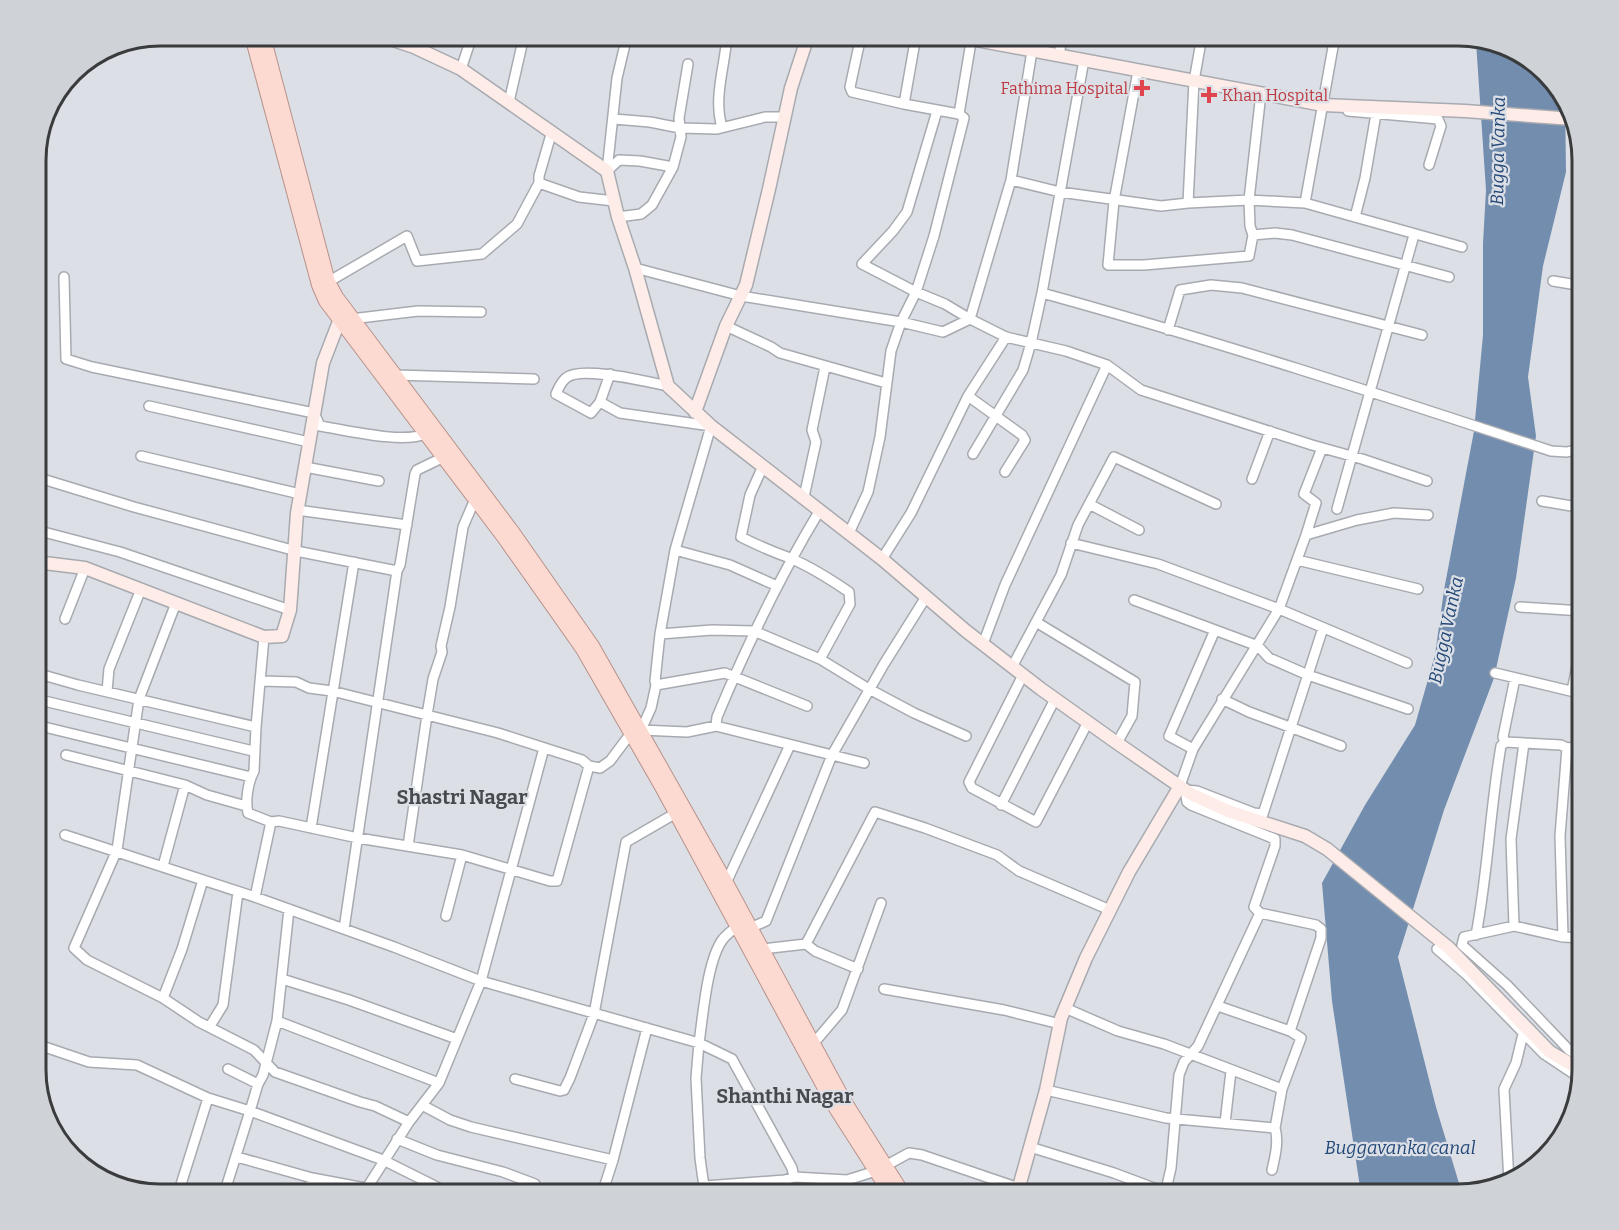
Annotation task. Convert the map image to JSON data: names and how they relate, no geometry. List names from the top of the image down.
{
  "districts": ["Shastri Nagar", "Shanthi Nagar"],
  "water": ["Bugga Vanka", "Buggavanka canal"],
  "places": {
    "health": ["Fathima Hospital", "Khan Hospital"]
  }
}
